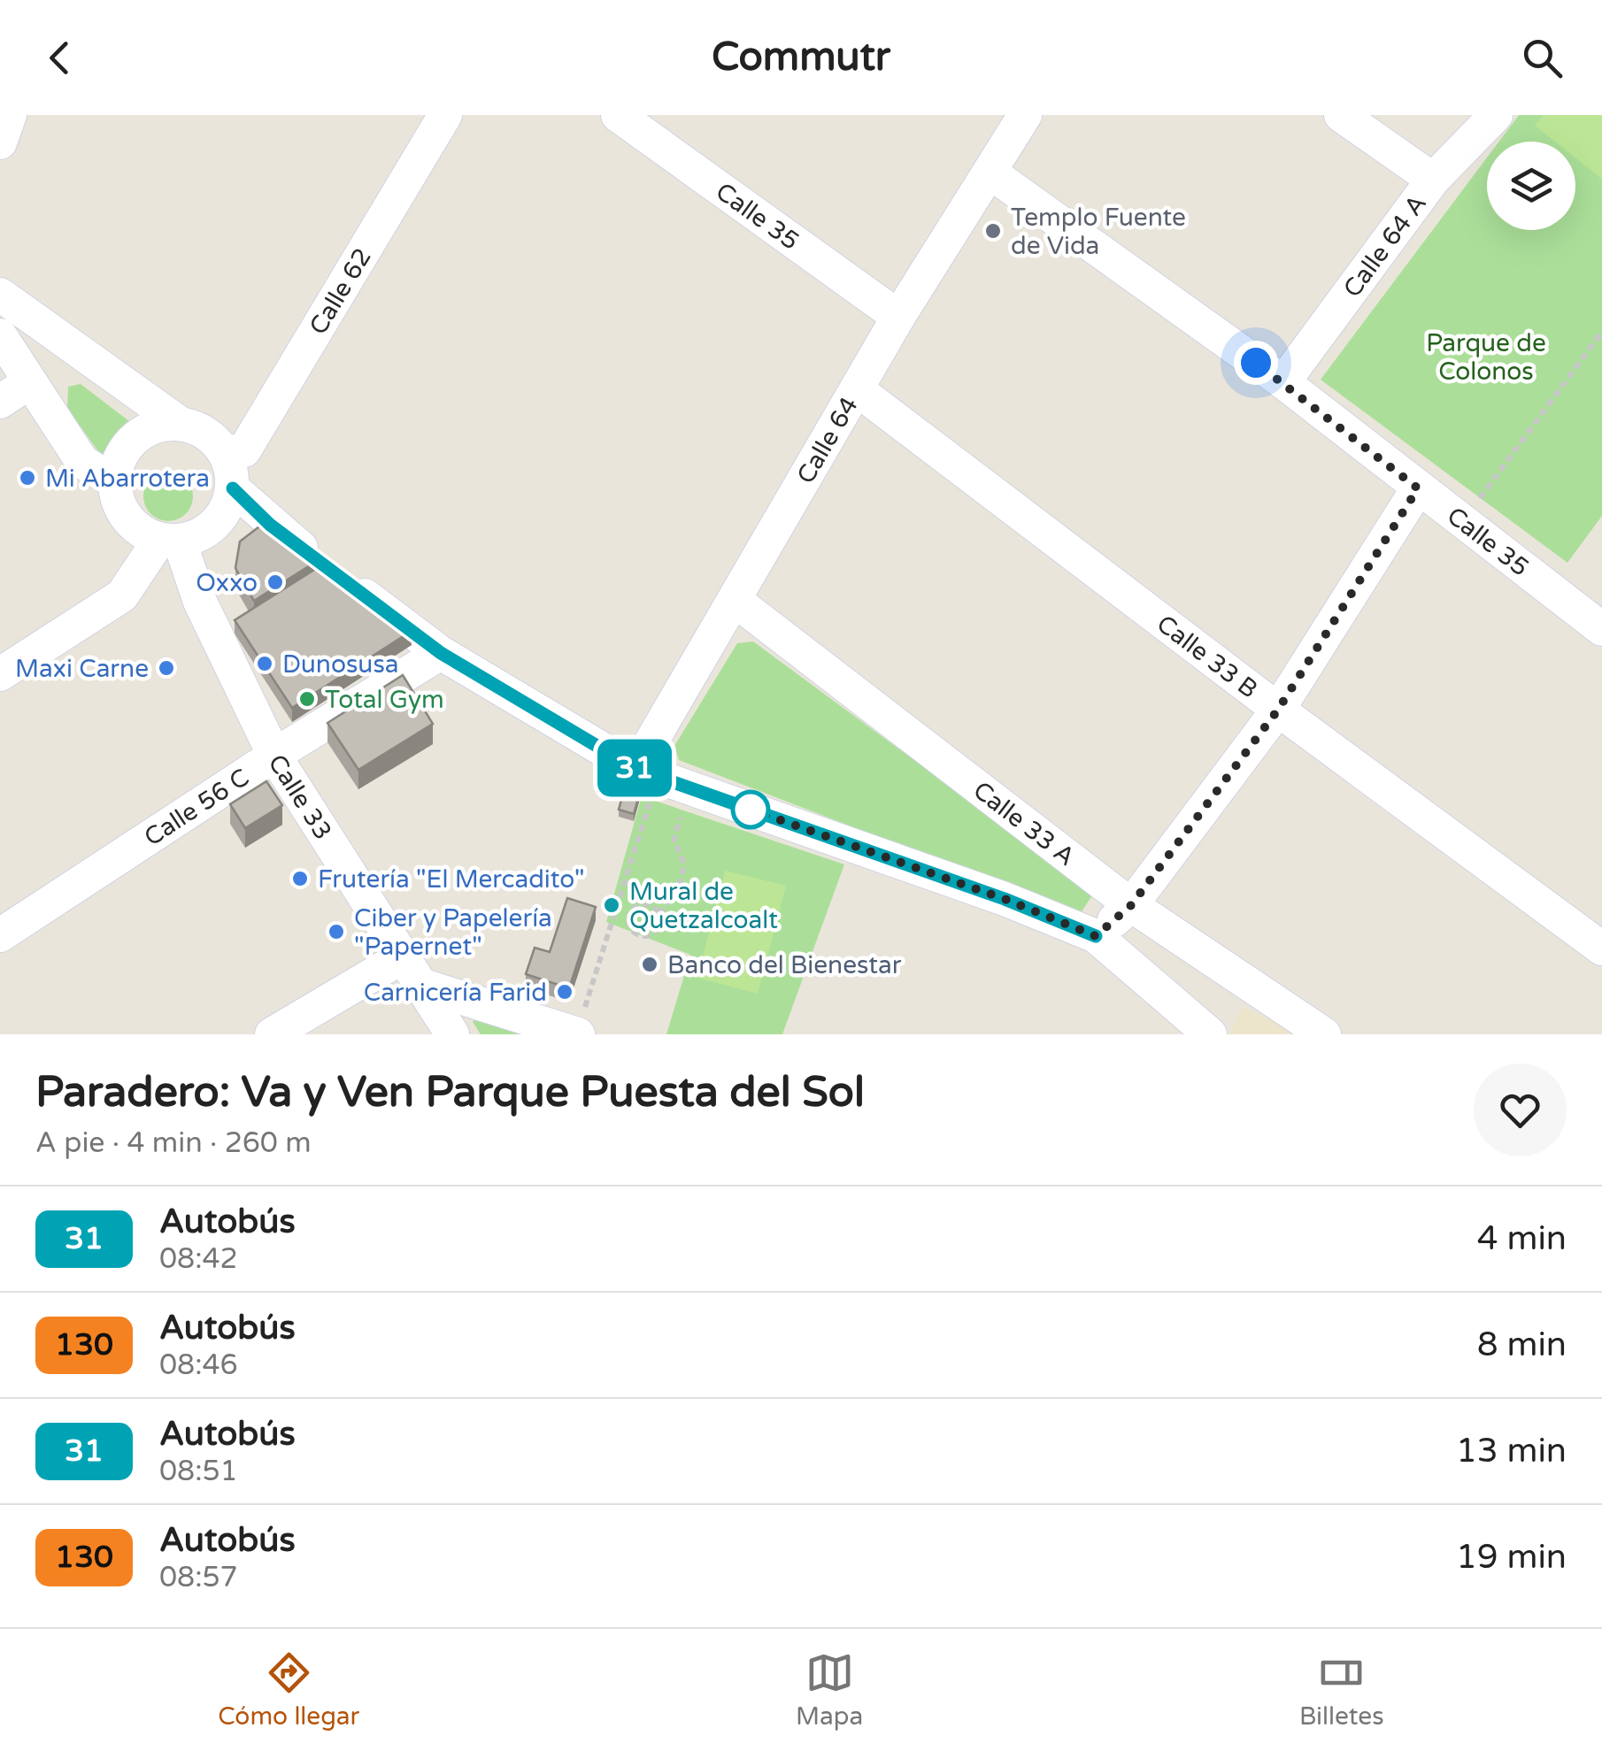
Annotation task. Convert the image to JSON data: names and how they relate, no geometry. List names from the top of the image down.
{
  "streets": {
    "street": [
      "Calle 35",
      "Calle 64 A",
      "Calle 62",
      "Calle 64",
      "Calle 33 B",
      "Calle 33",
      "Calle 56 C",
      "Calle 33 A"
    ]
  },
  "crossings": [
    ["Calle 35", "Calle 64 A"],
    ["Calle 35", "Calle 64"],
    ["Calle 62", "Calle 33"],
    ["Calle 64", "Calle 33 B"],
    ["Calle 64", "Calle 33 A"],
    ["Calle 33", "Calle 56 C"]
  ],
  "parks": ["Parque de Colonos"],
  "places": [
    "Templo Fuente de Vida",
    "Mi Abarrotera",
    "Oxxo",
    "Dunosusa",
    "Maxi Carne",
    "Total Gym",
    "Frutería \"El Mercadito\"",
    "Mural de Quetzalcoalt",
    "Ciber y Papelería \"Papernet\"",
    "Banco del Bienestar",
    "Carnicería Farid"
  ],
  "lines": ["bus line 31"],
  "page": {
    "header": "Commutr",
    "on_map": "31",
    "heading": ["Paradero: Va y Ven Parque Puesta del Sol", "A pie · 4 min · 260 m"],
    "list": [
      {
        "mark": "31",
        "name": "Autobús",
        "note": "08:42",
        "value": "4 min"
      },
      {
        "mark": "130",
        "name": "Autobús",
        "note": "08:46",
        "value": "8 min"
      },
      {
        "mark": "31",
        "name": "Autobús",
        "note": "08:51",
        "value": "13 min"
      },
      {
        "mark": "130",
        "name": "Autobús",
        "note": "08:57",
        "value": "19 min"
      }
    ],
    "tabs": ["Cómo llegar", "Mapa", "Billetes"]
  }
}
